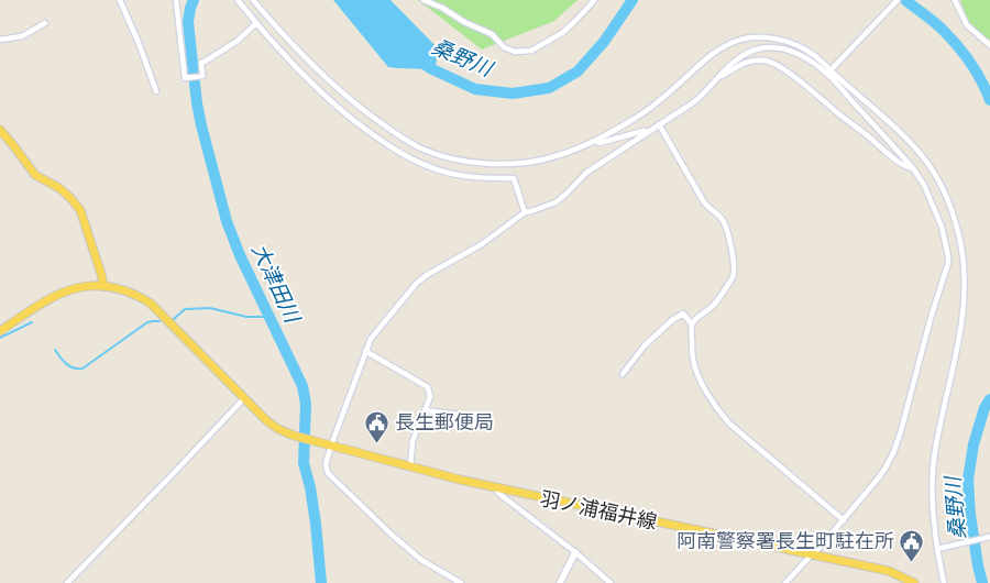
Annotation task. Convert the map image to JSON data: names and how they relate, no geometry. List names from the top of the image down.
{
  "streets": {
    "main road": ["羽ノ浦福井線"]
  },
  "water": ["桑野川", "大津田川"],
  "places": {
    "public building": ["長生郵便局", "阿南警察署長生町駐在所"]
  }
}
